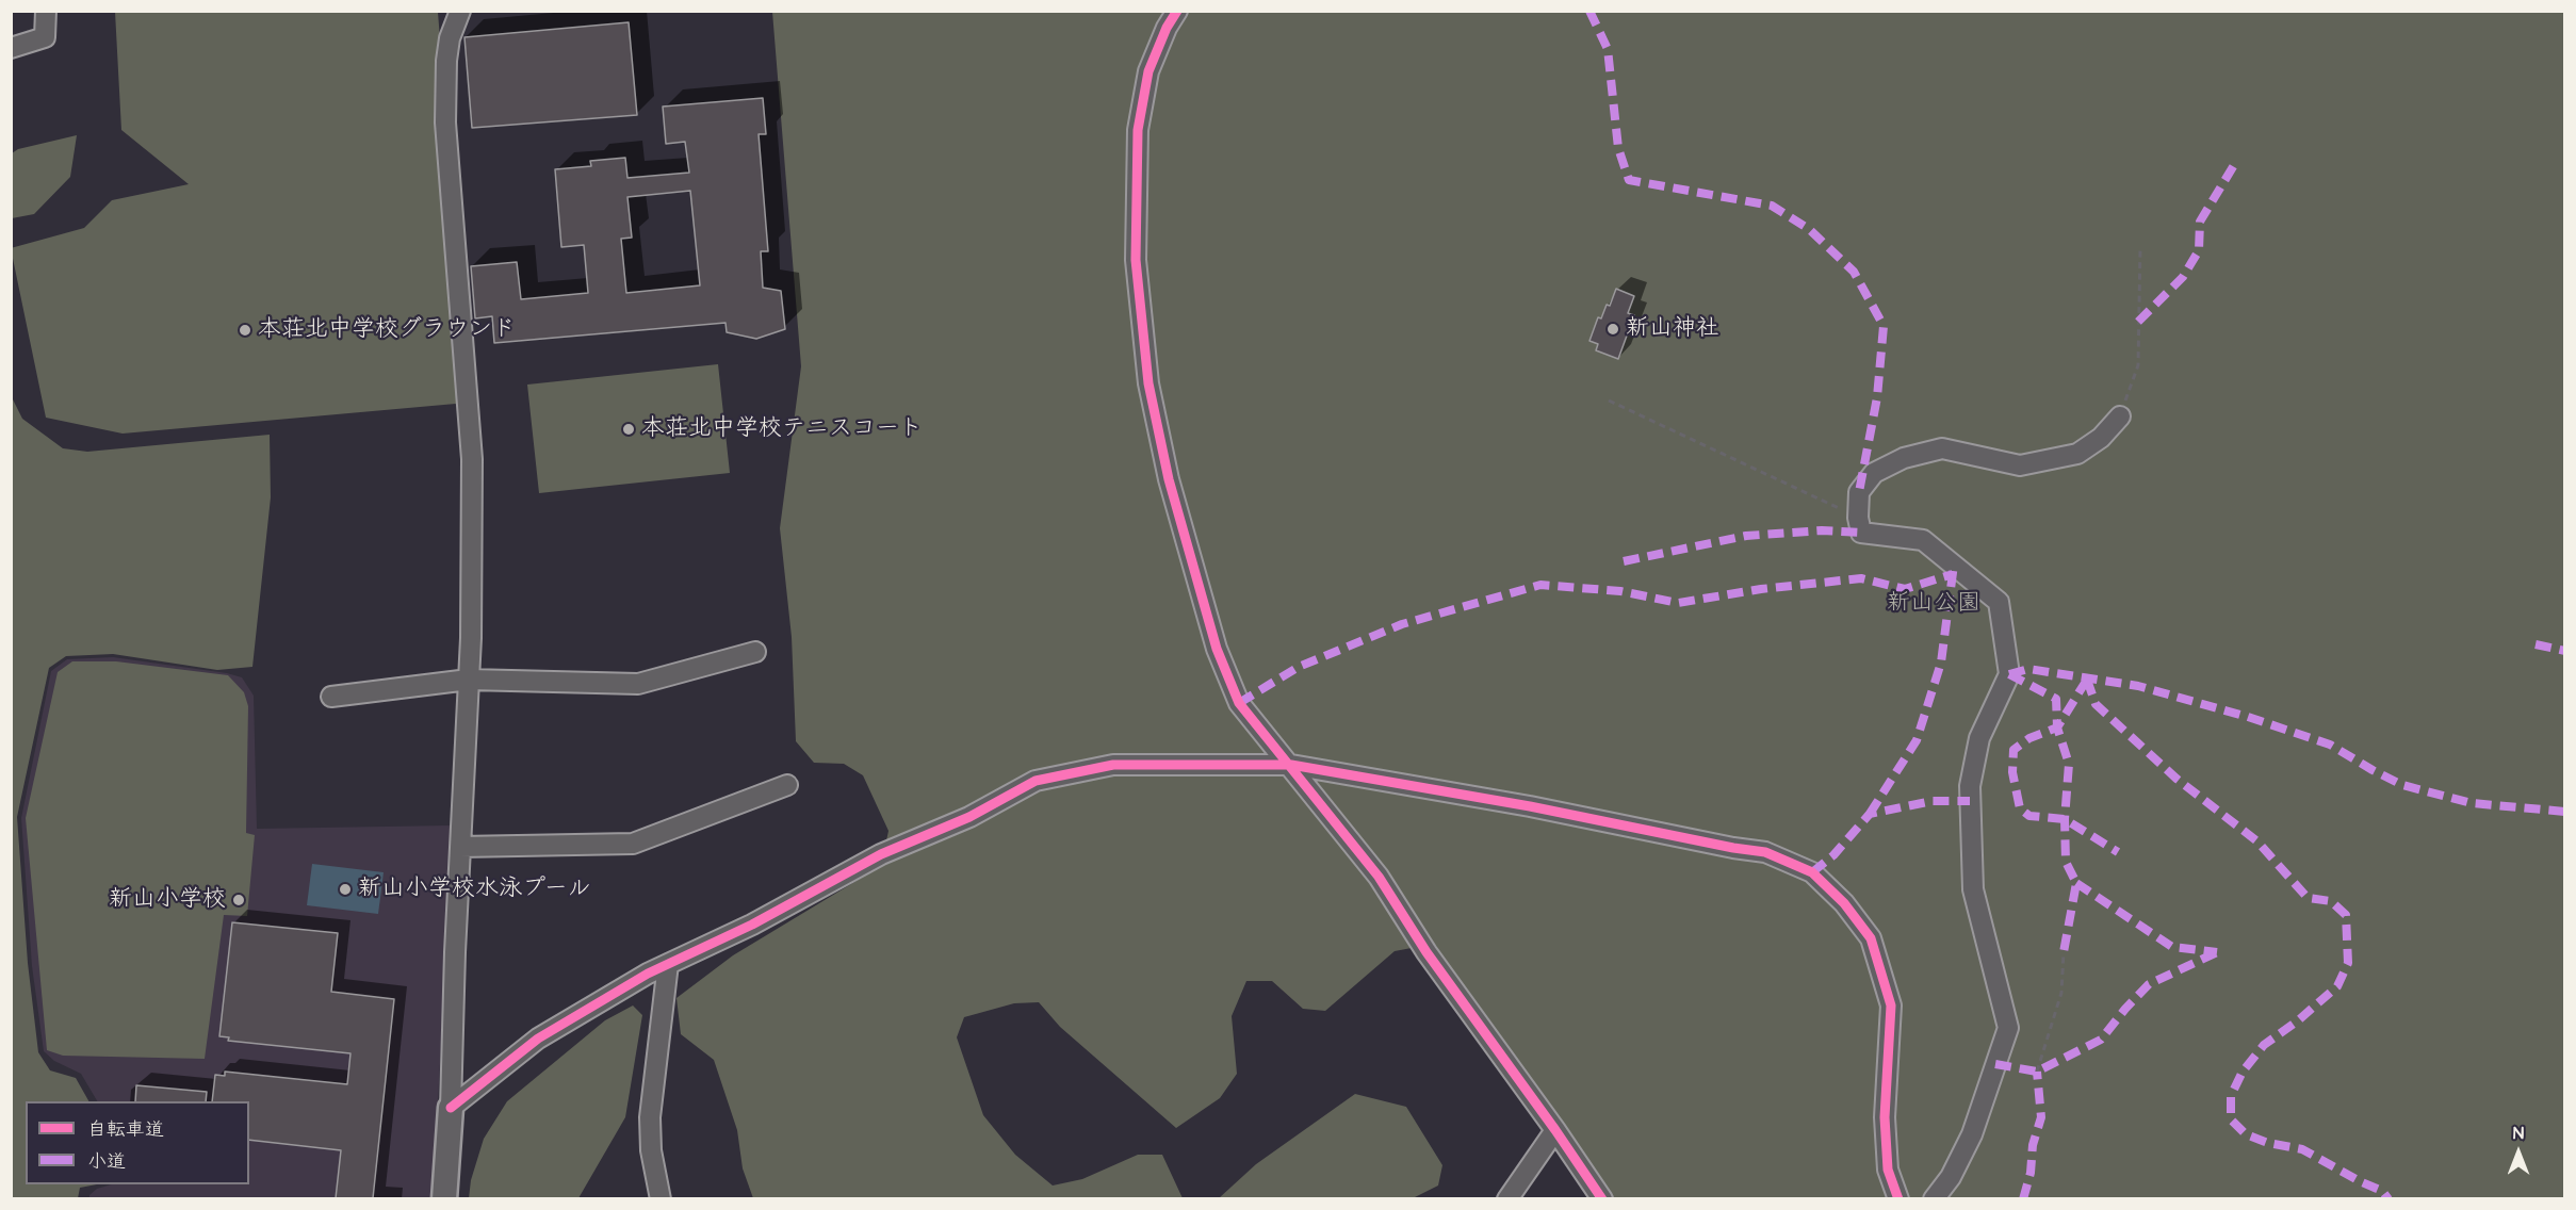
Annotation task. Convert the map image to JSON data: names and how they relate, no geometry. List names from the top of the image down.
{
  "parks": ["新山公園"],
  "places": [
    "新山神社",
    "本荘北中学校グラウンド",
    "本荘北中学校テニスコート",
    "新山小学校水泳プール",
    "新山小学校"
  ],
  "legend": ["自転車道", "小道"],
  "north": "top"
}
